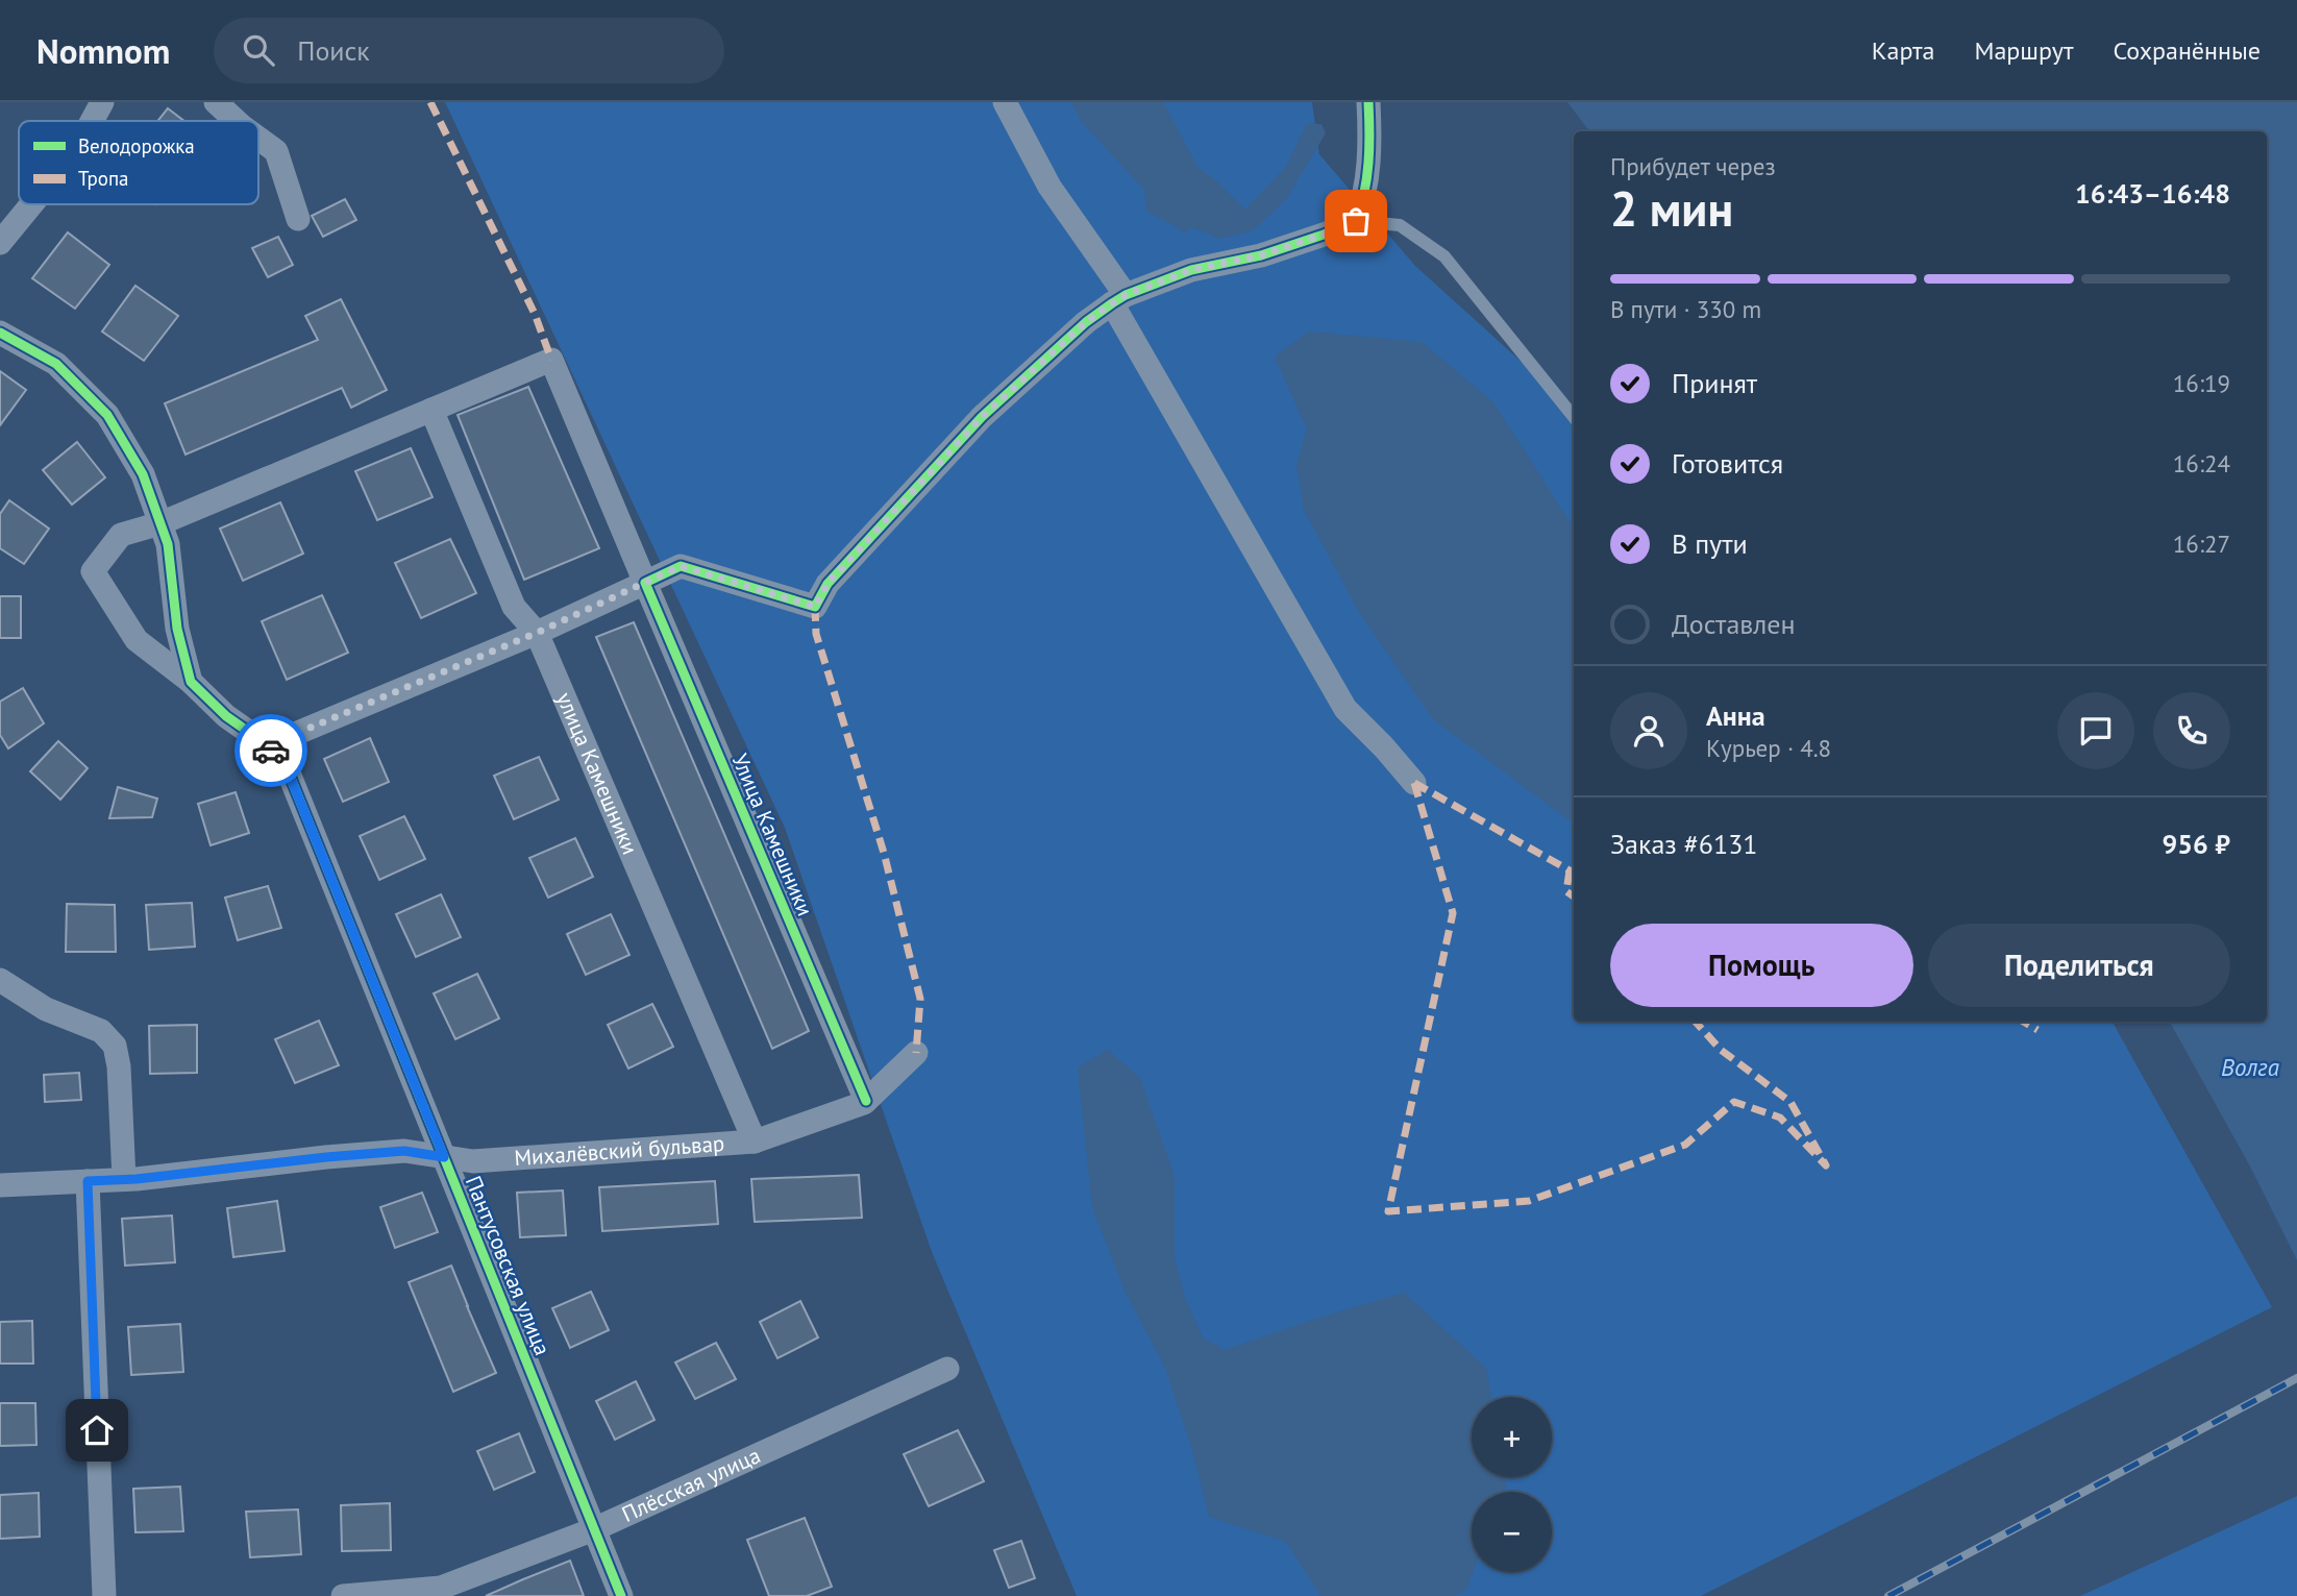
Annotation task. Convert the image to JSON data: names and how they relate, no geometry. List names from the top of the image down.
{
  "streets": {
    "street": [
      "улица Камешники",
      "Улица Камешники",
      "Михалёвский бульвар",
      "Пантусовская улица",
      "Плёсская улица"
    ]
  },
  "crossings": [
    ["улица Камешники", "Улица Камешники"],
    ["улица Камешники", "Михалёвский бульвар"],
    ["Улица Камешники", "Михалёвский бульвар"],
    ["Михалёвский бульвар", "Пантусовская улица"],
    ["Пантусовская улица", "Плёсская улица"]
  ],
  "water": ["Волга"],
  "legend": ["Велодорожка", "Тропа"],
  "page": {
    "header": "Nomnom",
    "search": "Поиск",
    "nav": ["Карта", "Маршрут", "Сохранённые"],
    "heading": ["2 мин", "Прибудет через", "16:43–16:48"],
    "panel": [
      "Анна",
      "Курьер · 4.8",
      "Заказ #6131",
      "956 ₽"
    ],
    "bar": "В пути · 330 m",
    "list": [
      ["Принят", "16:19"],
      ["Готовится", "16:24"],
      ["В пути", "16:27"],
      "Доставлен"
    ],
    "buttons": ["Помощь", "Поделиться"],
    "map_buttons": ["+", "−"]
  }
}
